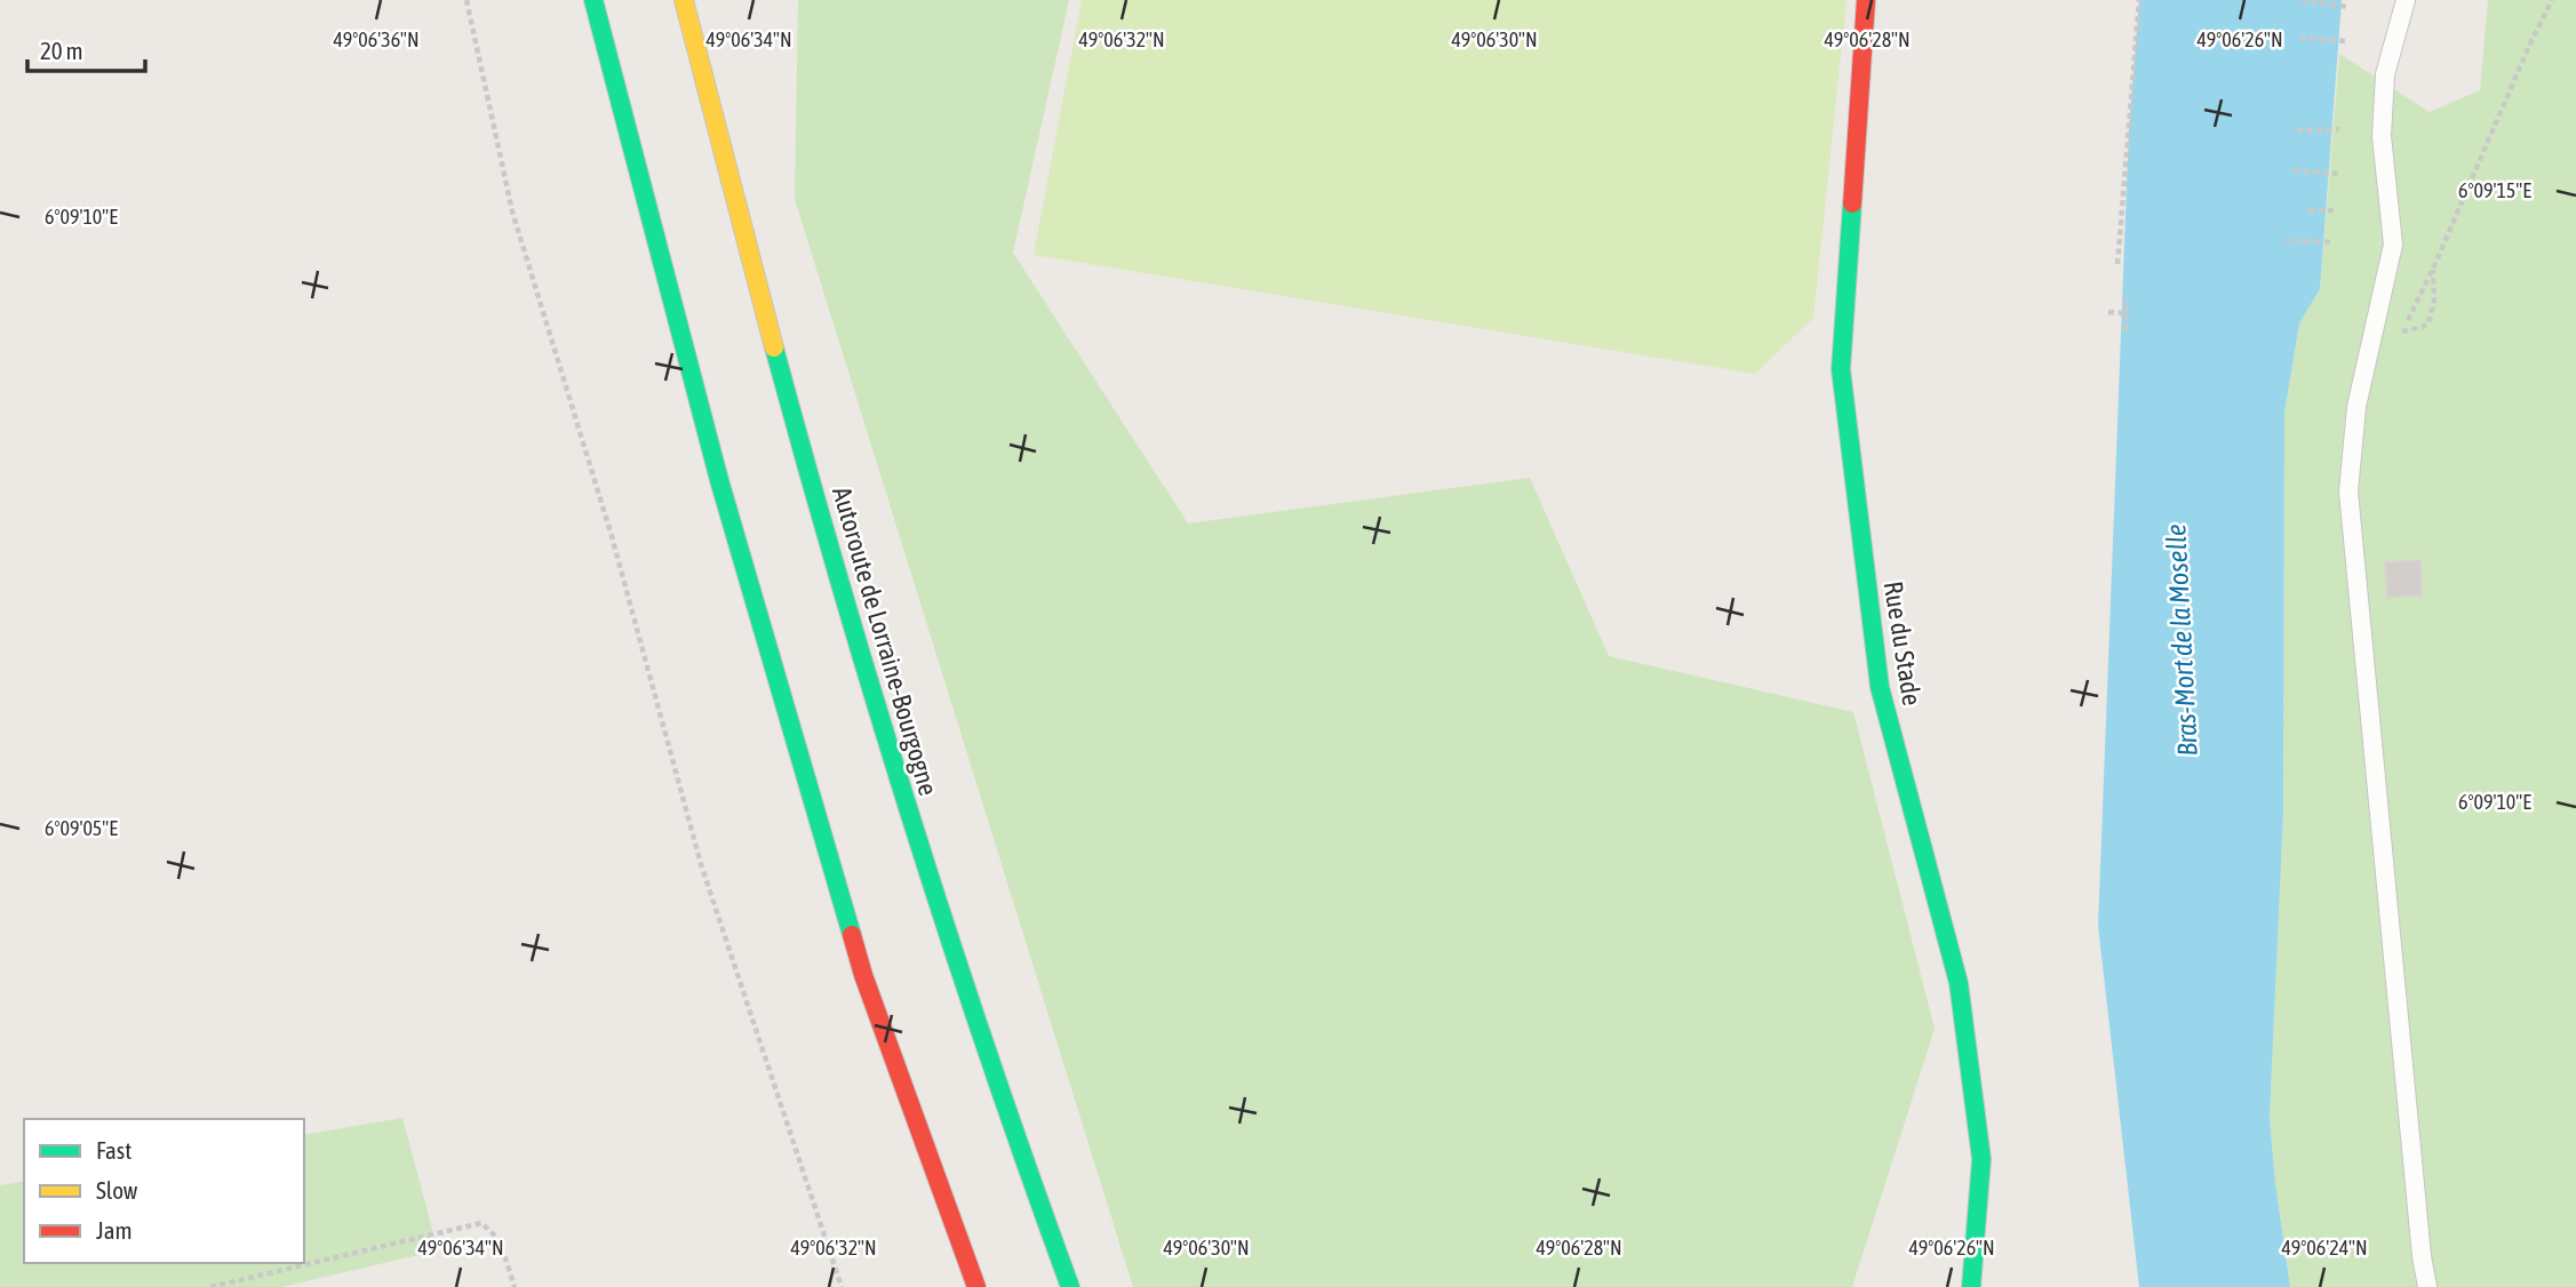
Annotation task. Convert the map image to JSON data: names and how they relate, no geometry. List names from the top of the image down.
{
  "streets": {
    "main road": ["Autoroute de Lorraine-Bourgogne", "Rue du Stade"]
  },
  "water": ["Bras-Mort de la Moselle"],
  "legend": ["Fast", "Slow", "Jam"],
  "scale_bar": "20 m",
  "coordinates": [
    "49°06'36\"N",
    "49°06'34\"N",
    "49°06'32\"N",
    "49°06'30\"N",
    "49°06'28\"N",
    "49°06'26\"N",
    "6°09'15\"E",
    "6°09'10\"E",
    "6°09'05\"E",
    "49°06'24\"N"
  ]
}
